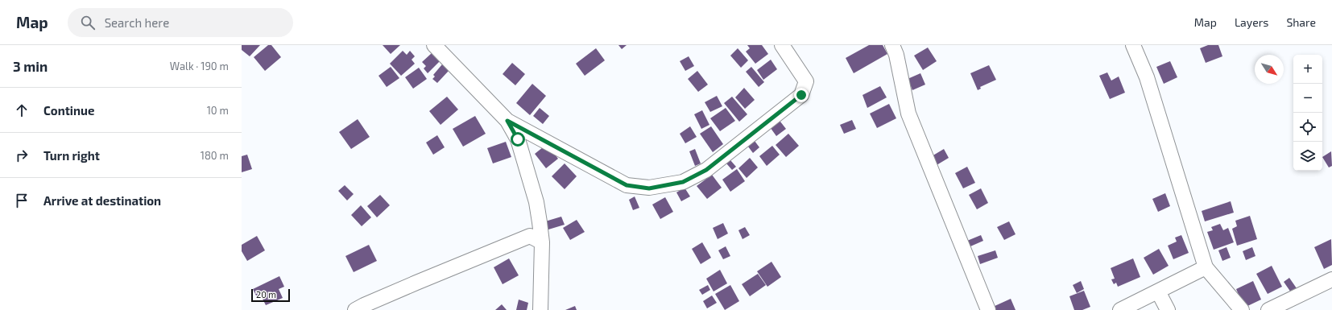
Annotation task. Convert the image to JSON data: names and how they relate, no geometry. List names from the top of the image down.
{
  "scale_bar": "20 m",
  "north": "bottom right",
  "page": {
    "header": "Map",
    "search": "Search here",
    "nav": ["Map", "Layers", "Share"],
    "heading": ["3 min", "Walk · 190 m"],
    "map_buttons": ["+", "−"],
    "list": [
      ["Continue", "10 m"],
      ["Turn right", "180 m"],
      "Arrive at destination"
    ],
    "scale": "20 m"
  }
}
